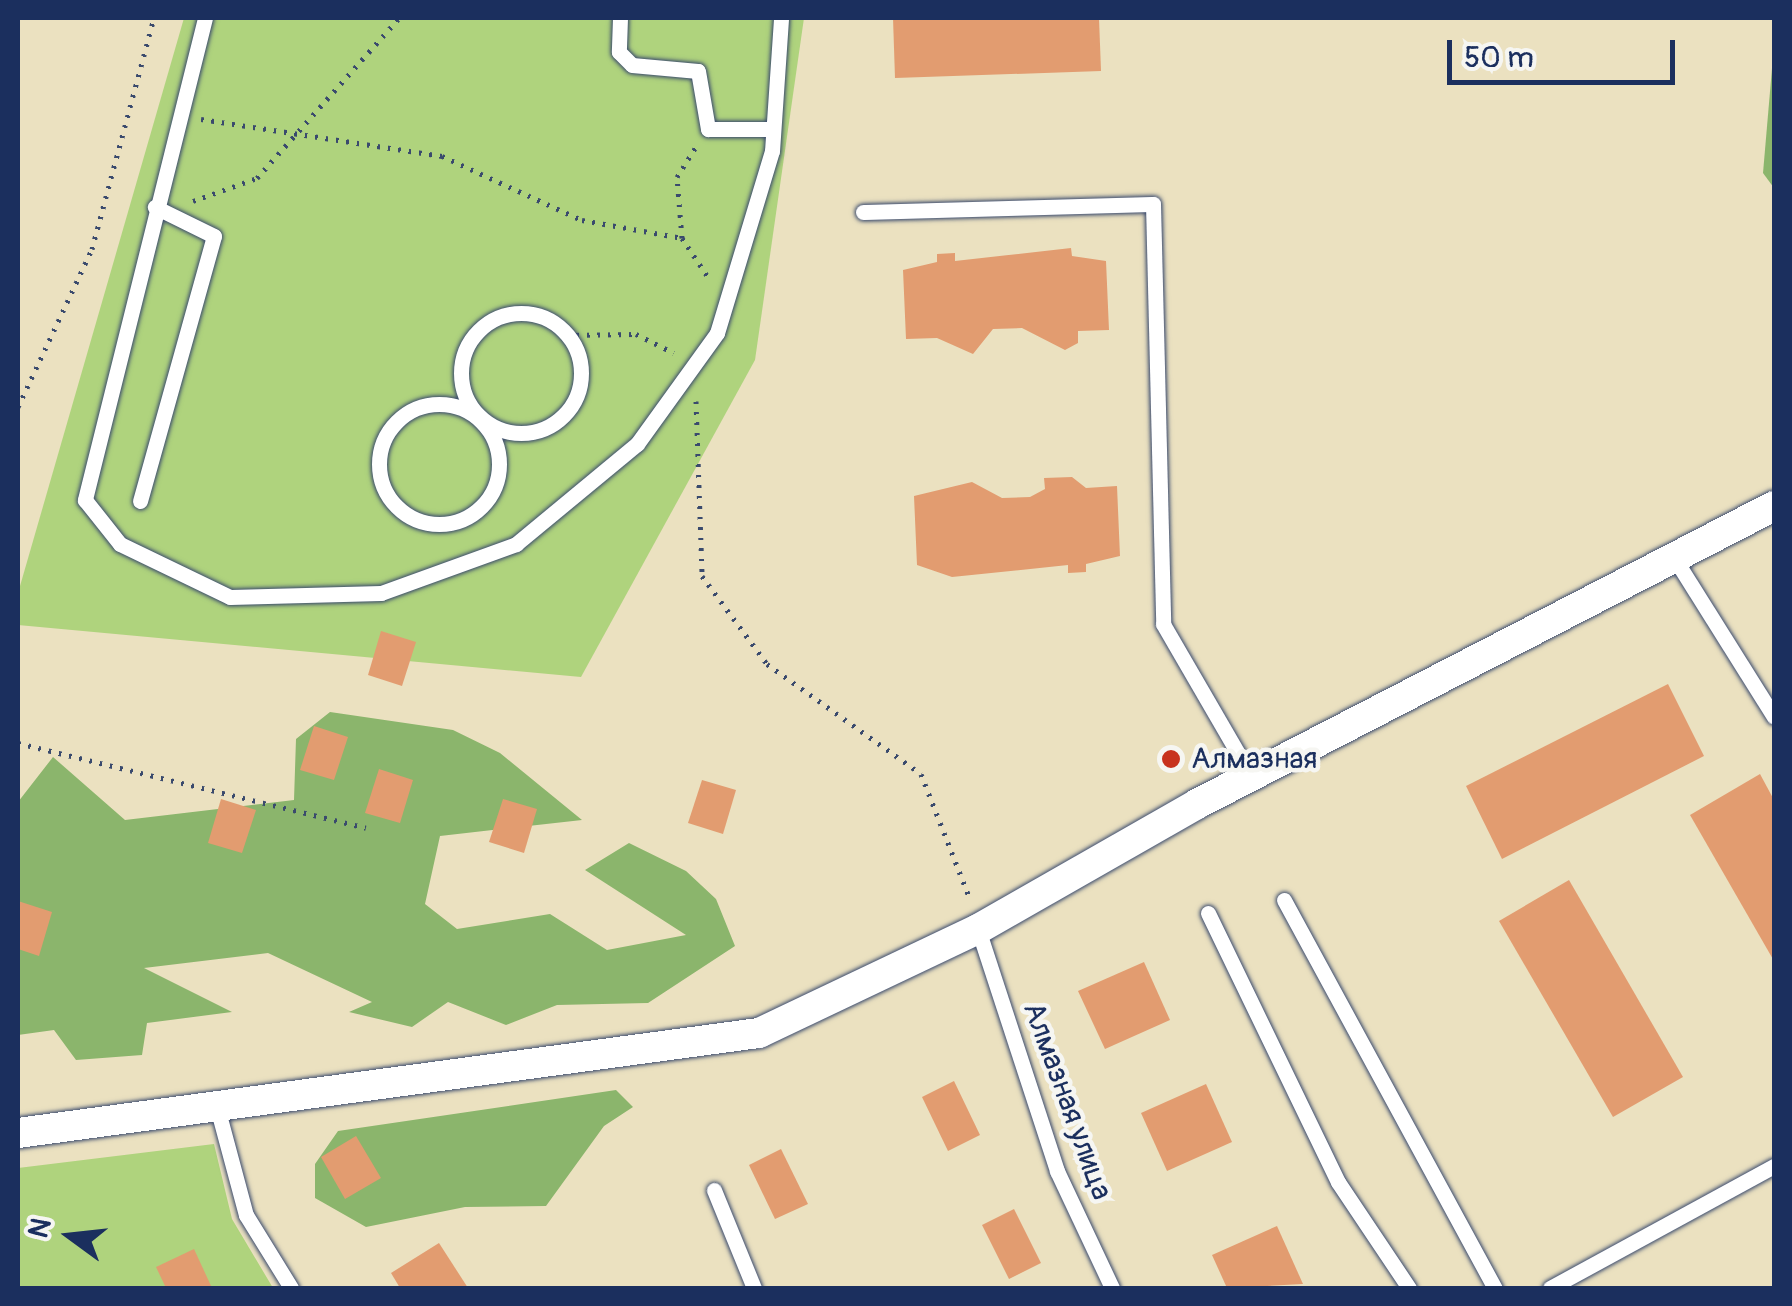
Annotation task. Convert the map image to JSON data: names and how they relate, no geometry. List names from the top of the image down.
{
  "streets": {
    "lane": ["Алмазная улица"]
  },
  "places": ["Алмазная"],
  "scale_bar": "50 m",
  "north": "left"
}
